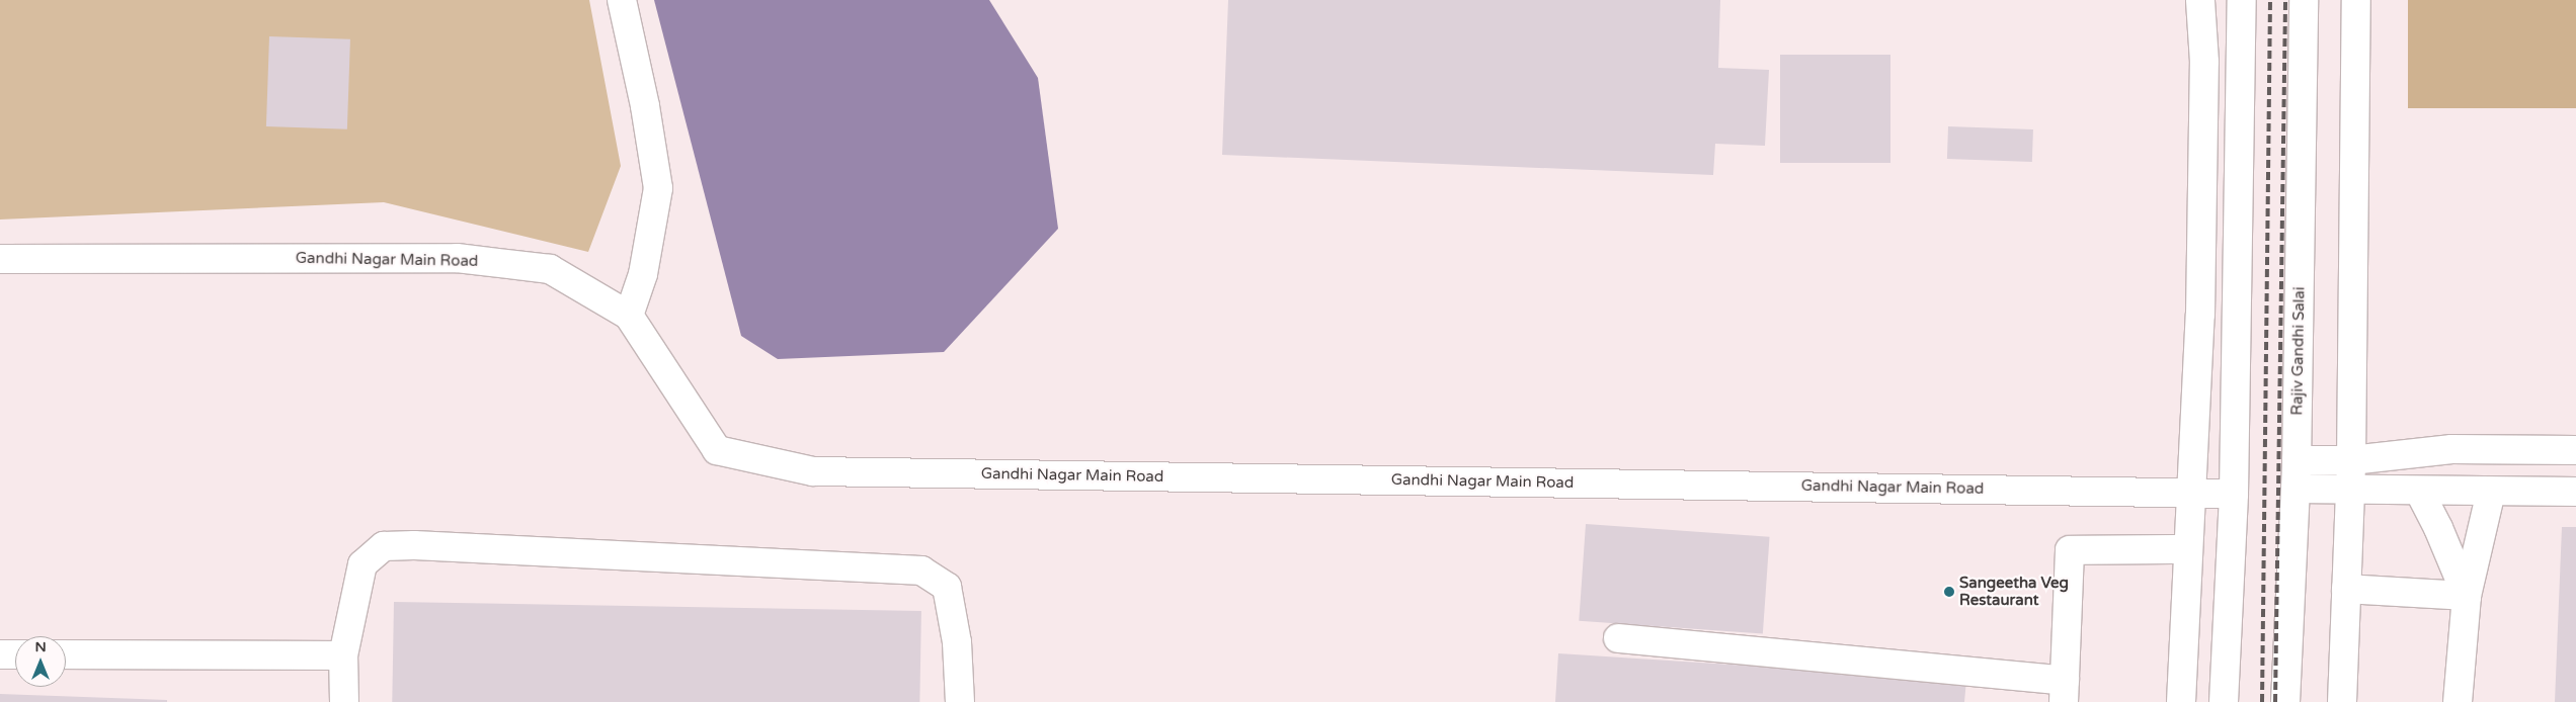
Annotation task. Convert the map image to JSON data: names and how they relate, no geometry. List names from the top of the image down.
{
  "streets": {
    "street": ["Gandhi Nagar Main Road", "Rajiv Gandhi Salai"]
  },
  "places": ["Sangeetha Veg Restaurant"],
  "north": "top"
}
